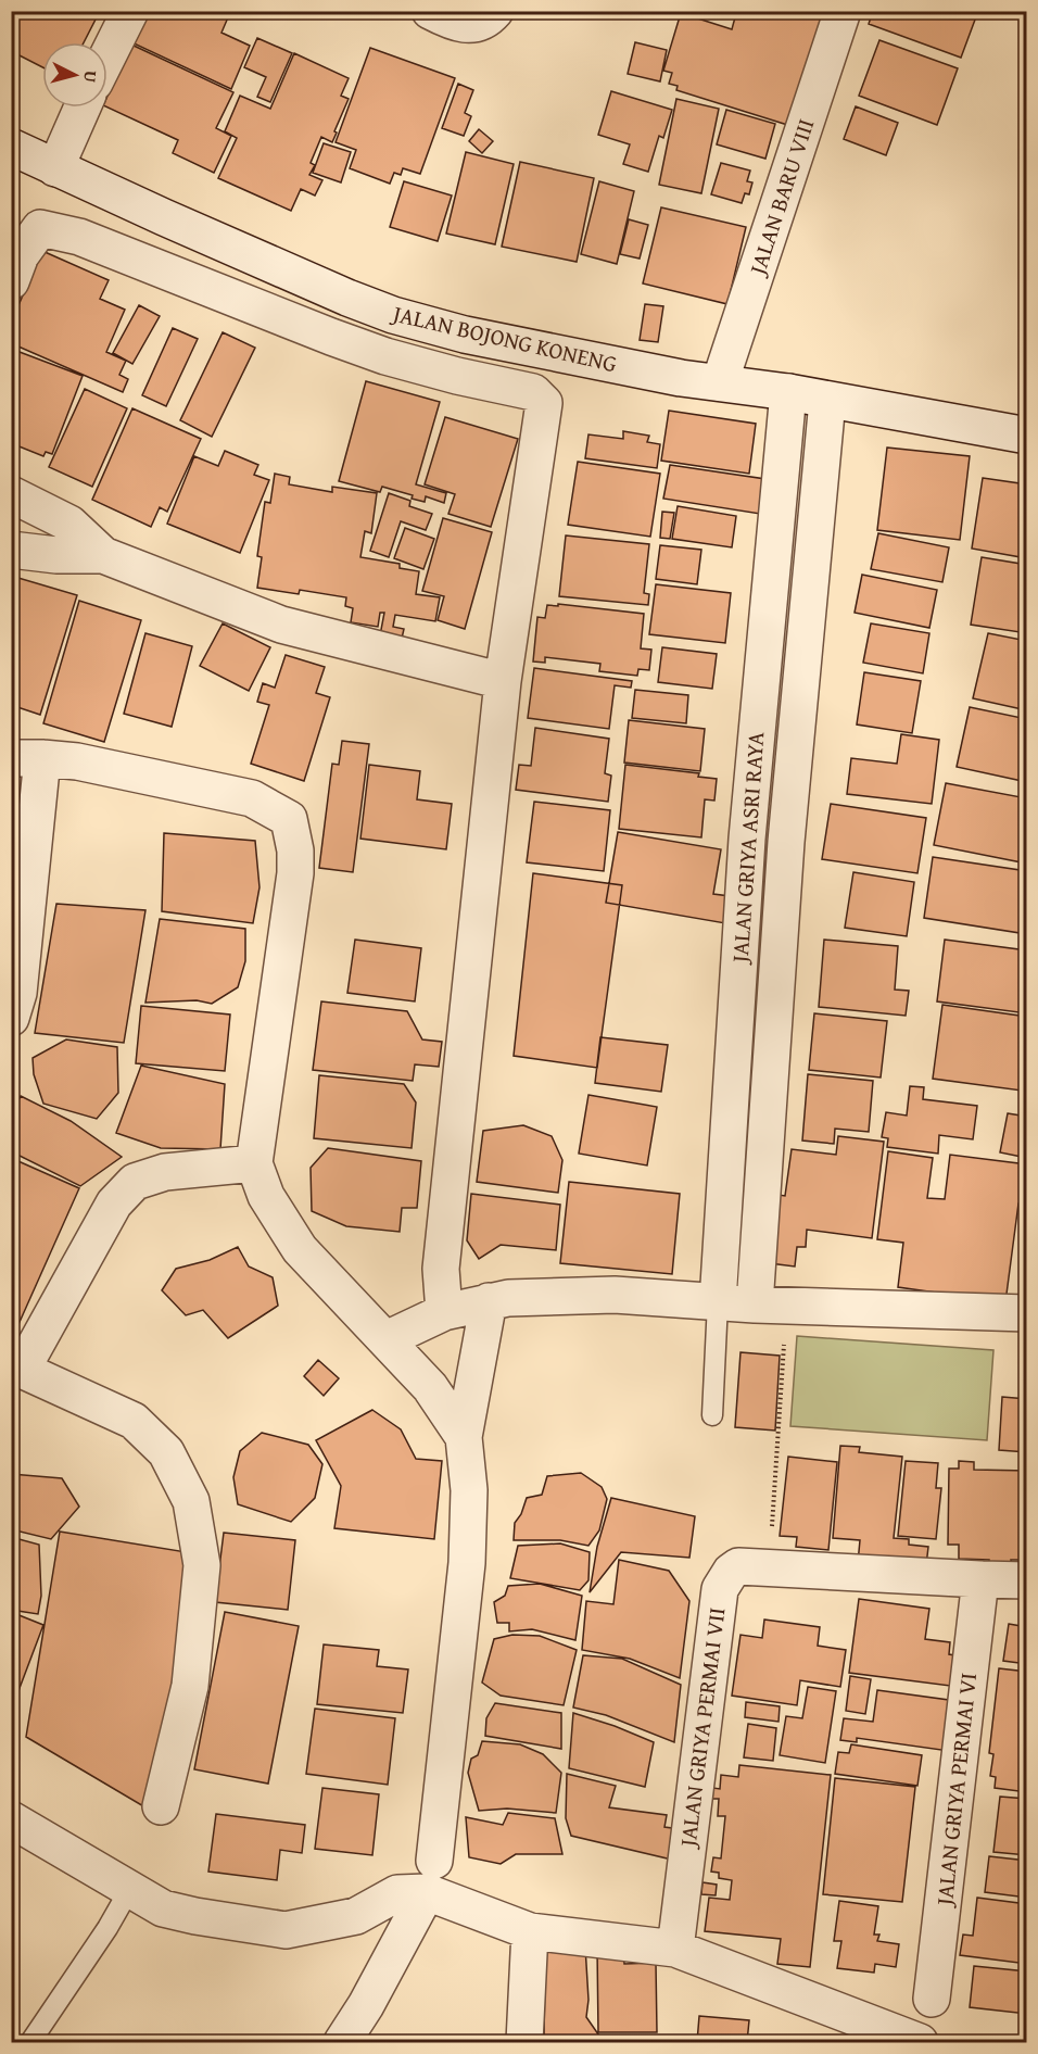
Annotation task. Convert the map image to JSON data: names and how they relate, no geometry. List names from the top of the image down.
{
  "streets": {
    "street": [
      "JALAN BARU VIII",
      "JALAN BOJONG KONENG",
      "JALAN GRIYA ASRI RAYA",
      "JALAN GRIYA PERMAI VII",
      "JALAN GRIYA PERMAI VI"
    ]
  },
  "crossings": [
    ["JALAN BARU VIII", "JALAN BOJONG KONENG"],
    ["JALAN BOJONG KONENG", "JALAN GRIYA ASRI RAYA"],
    ["JALAN GRIYA PERMAI VII", "JALAN GRIYA PERMAI VI"]
  ],
  "north": "right"
}
